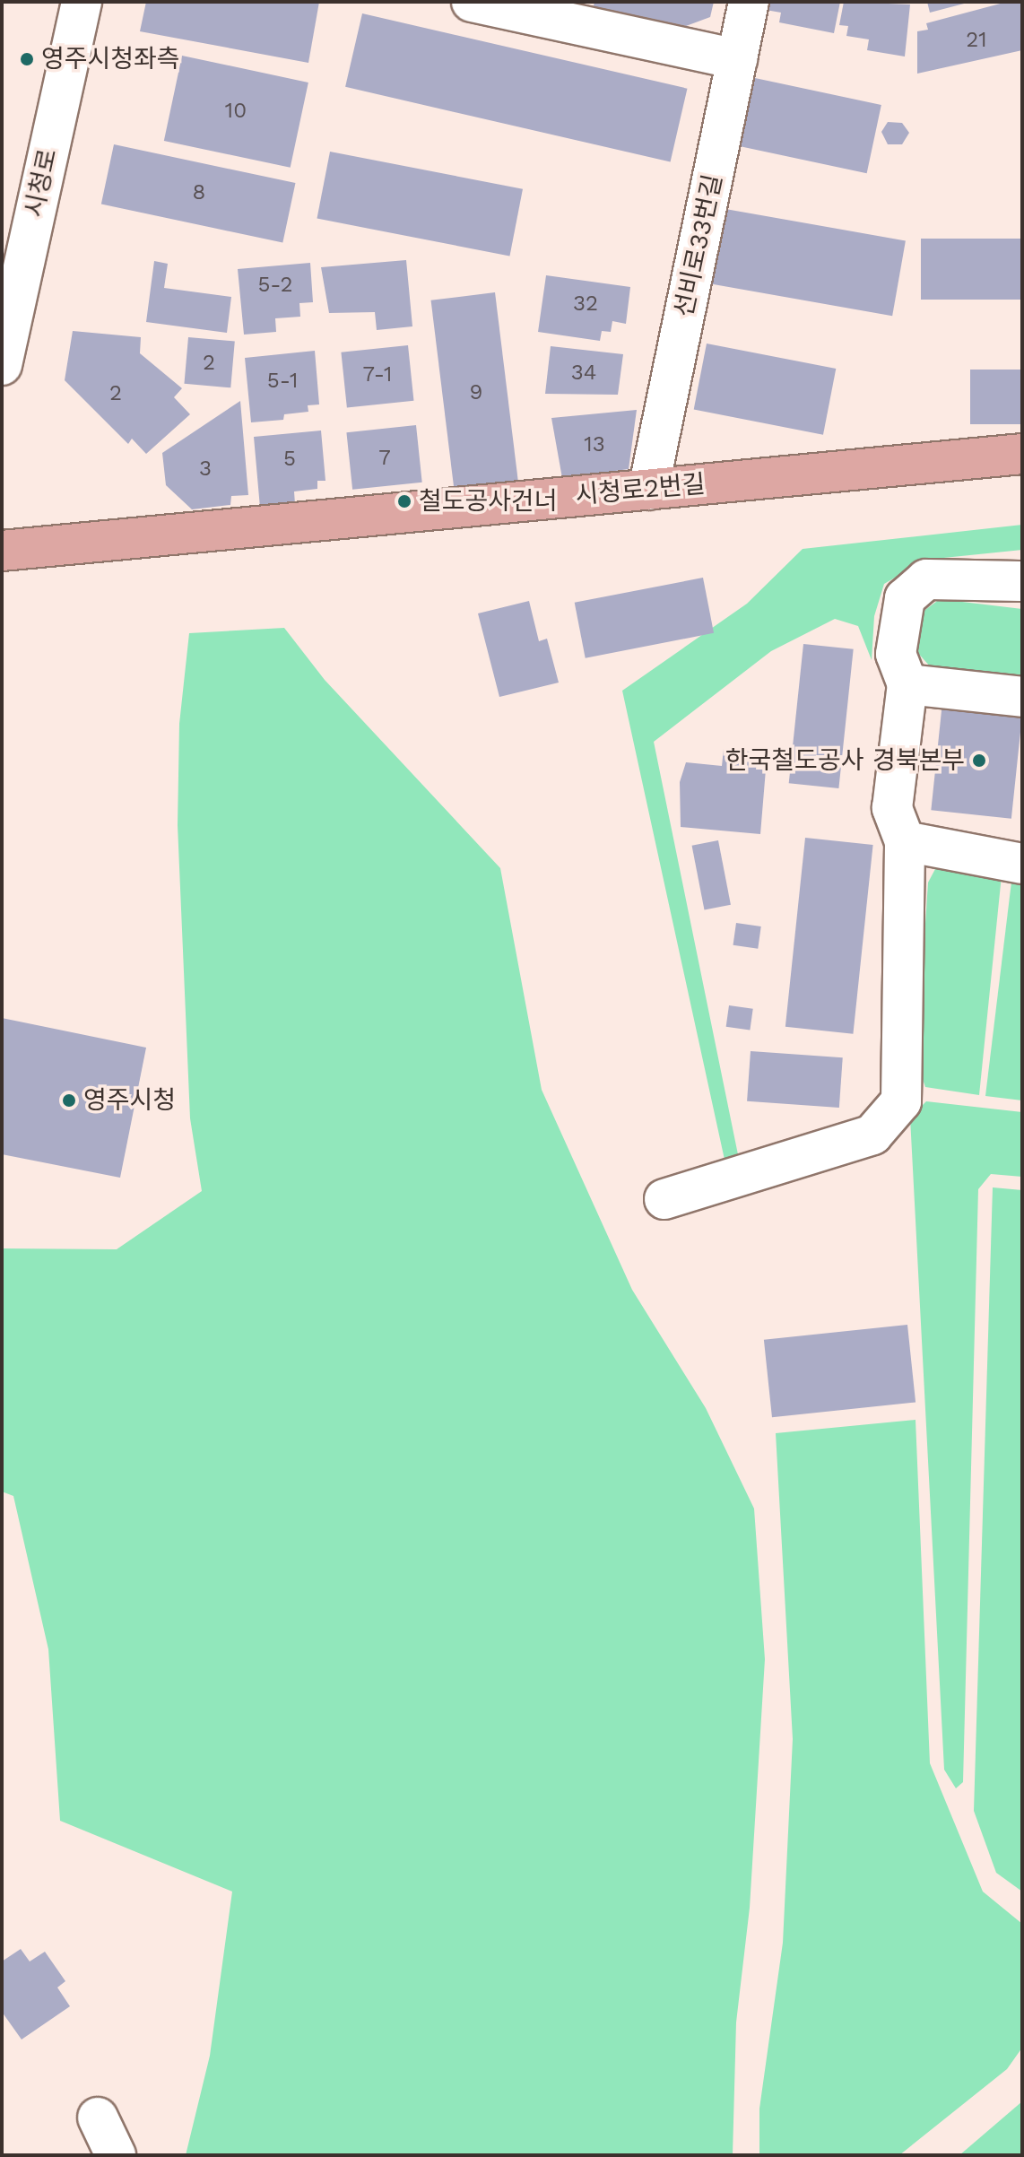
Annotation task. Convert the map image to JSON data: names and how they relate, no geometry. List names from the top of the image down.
{
  "streets": {
    "main road": ["시청로2번길"],
    "street": ["시청로", "선비로33번길"]
  },
  "crossings": [
    ["선비로33번길", "시청로2번길"]
  ],
  "places": [
    "영주시청좌측",
    "철도공사건너",
    "한국철도공사 경북본부",
    "영주시청"
  ],
  "house_numbers": [
    "21",
    "10",
    "8",
    "5-2",
    "32",
    "2",
    "34",
    "7-1",
    "5-1",
    "9",
    "2",
    "13",
    "7",
    "5",
    "3"
  ]
}
